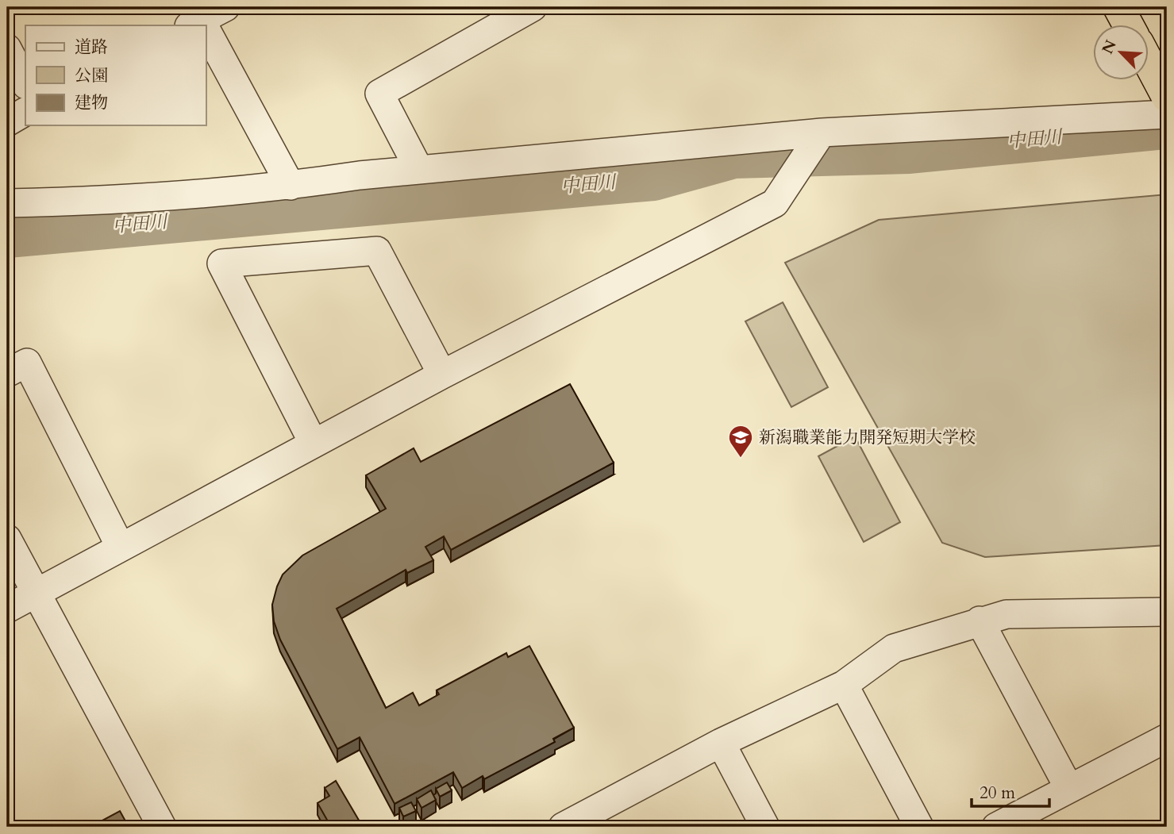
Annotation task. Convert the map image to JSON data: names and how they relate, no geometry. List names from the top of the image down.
{
  "water": ["中田川"],
  "places": {
    "school or university": ["新潟職業能力開発短期大学校"]
  },
  "legend": ["道路", "公園", "建物"],
  "scale_bar": "20 m",
  "north": "top left"
}
